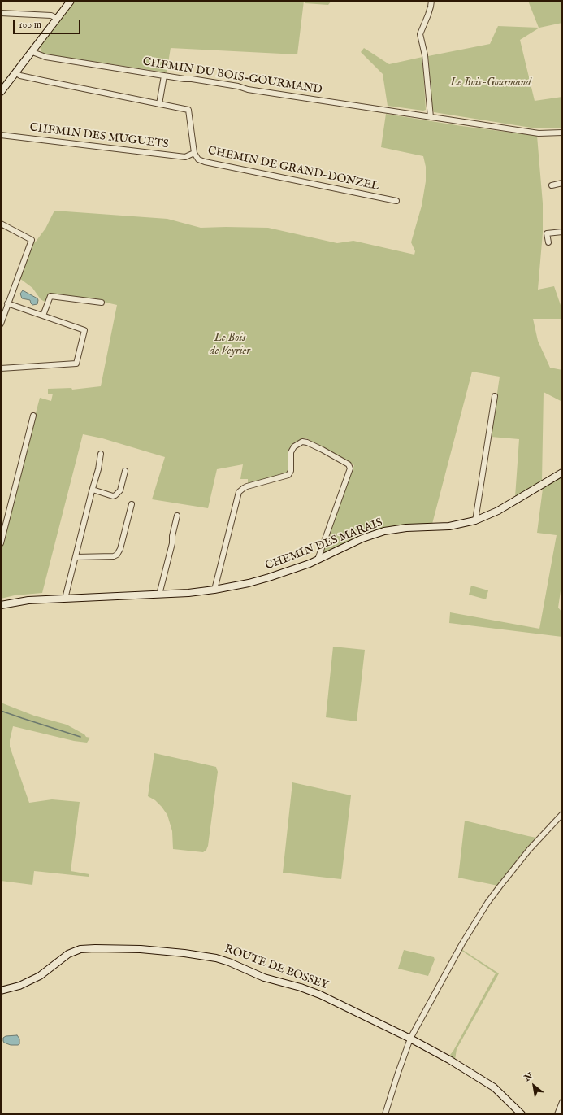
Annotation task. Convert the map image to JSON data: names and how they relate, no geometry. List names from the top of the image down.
{
  "streets": {
    "street": [
      "CHEMIN DU BOIS-GOURMAND",
      "CHEMIN DES MUGUETS",
      "CHEMIN DE GRAND-DONZEL",
      "CHEMIN DES MARAIS",
      "ROUTE DE BOSSEY"
    ]
  },
  "crossings": [
    ["CHEMIN DES MUGUETS", "CHEMIN DE GRAND-DONZEL"]
  ],
  "parks": ["Le Bois-Gourmand", "Le Bois de Veyrier"],
  "scale_bar": "100 m",
  "north": "top left"
}
